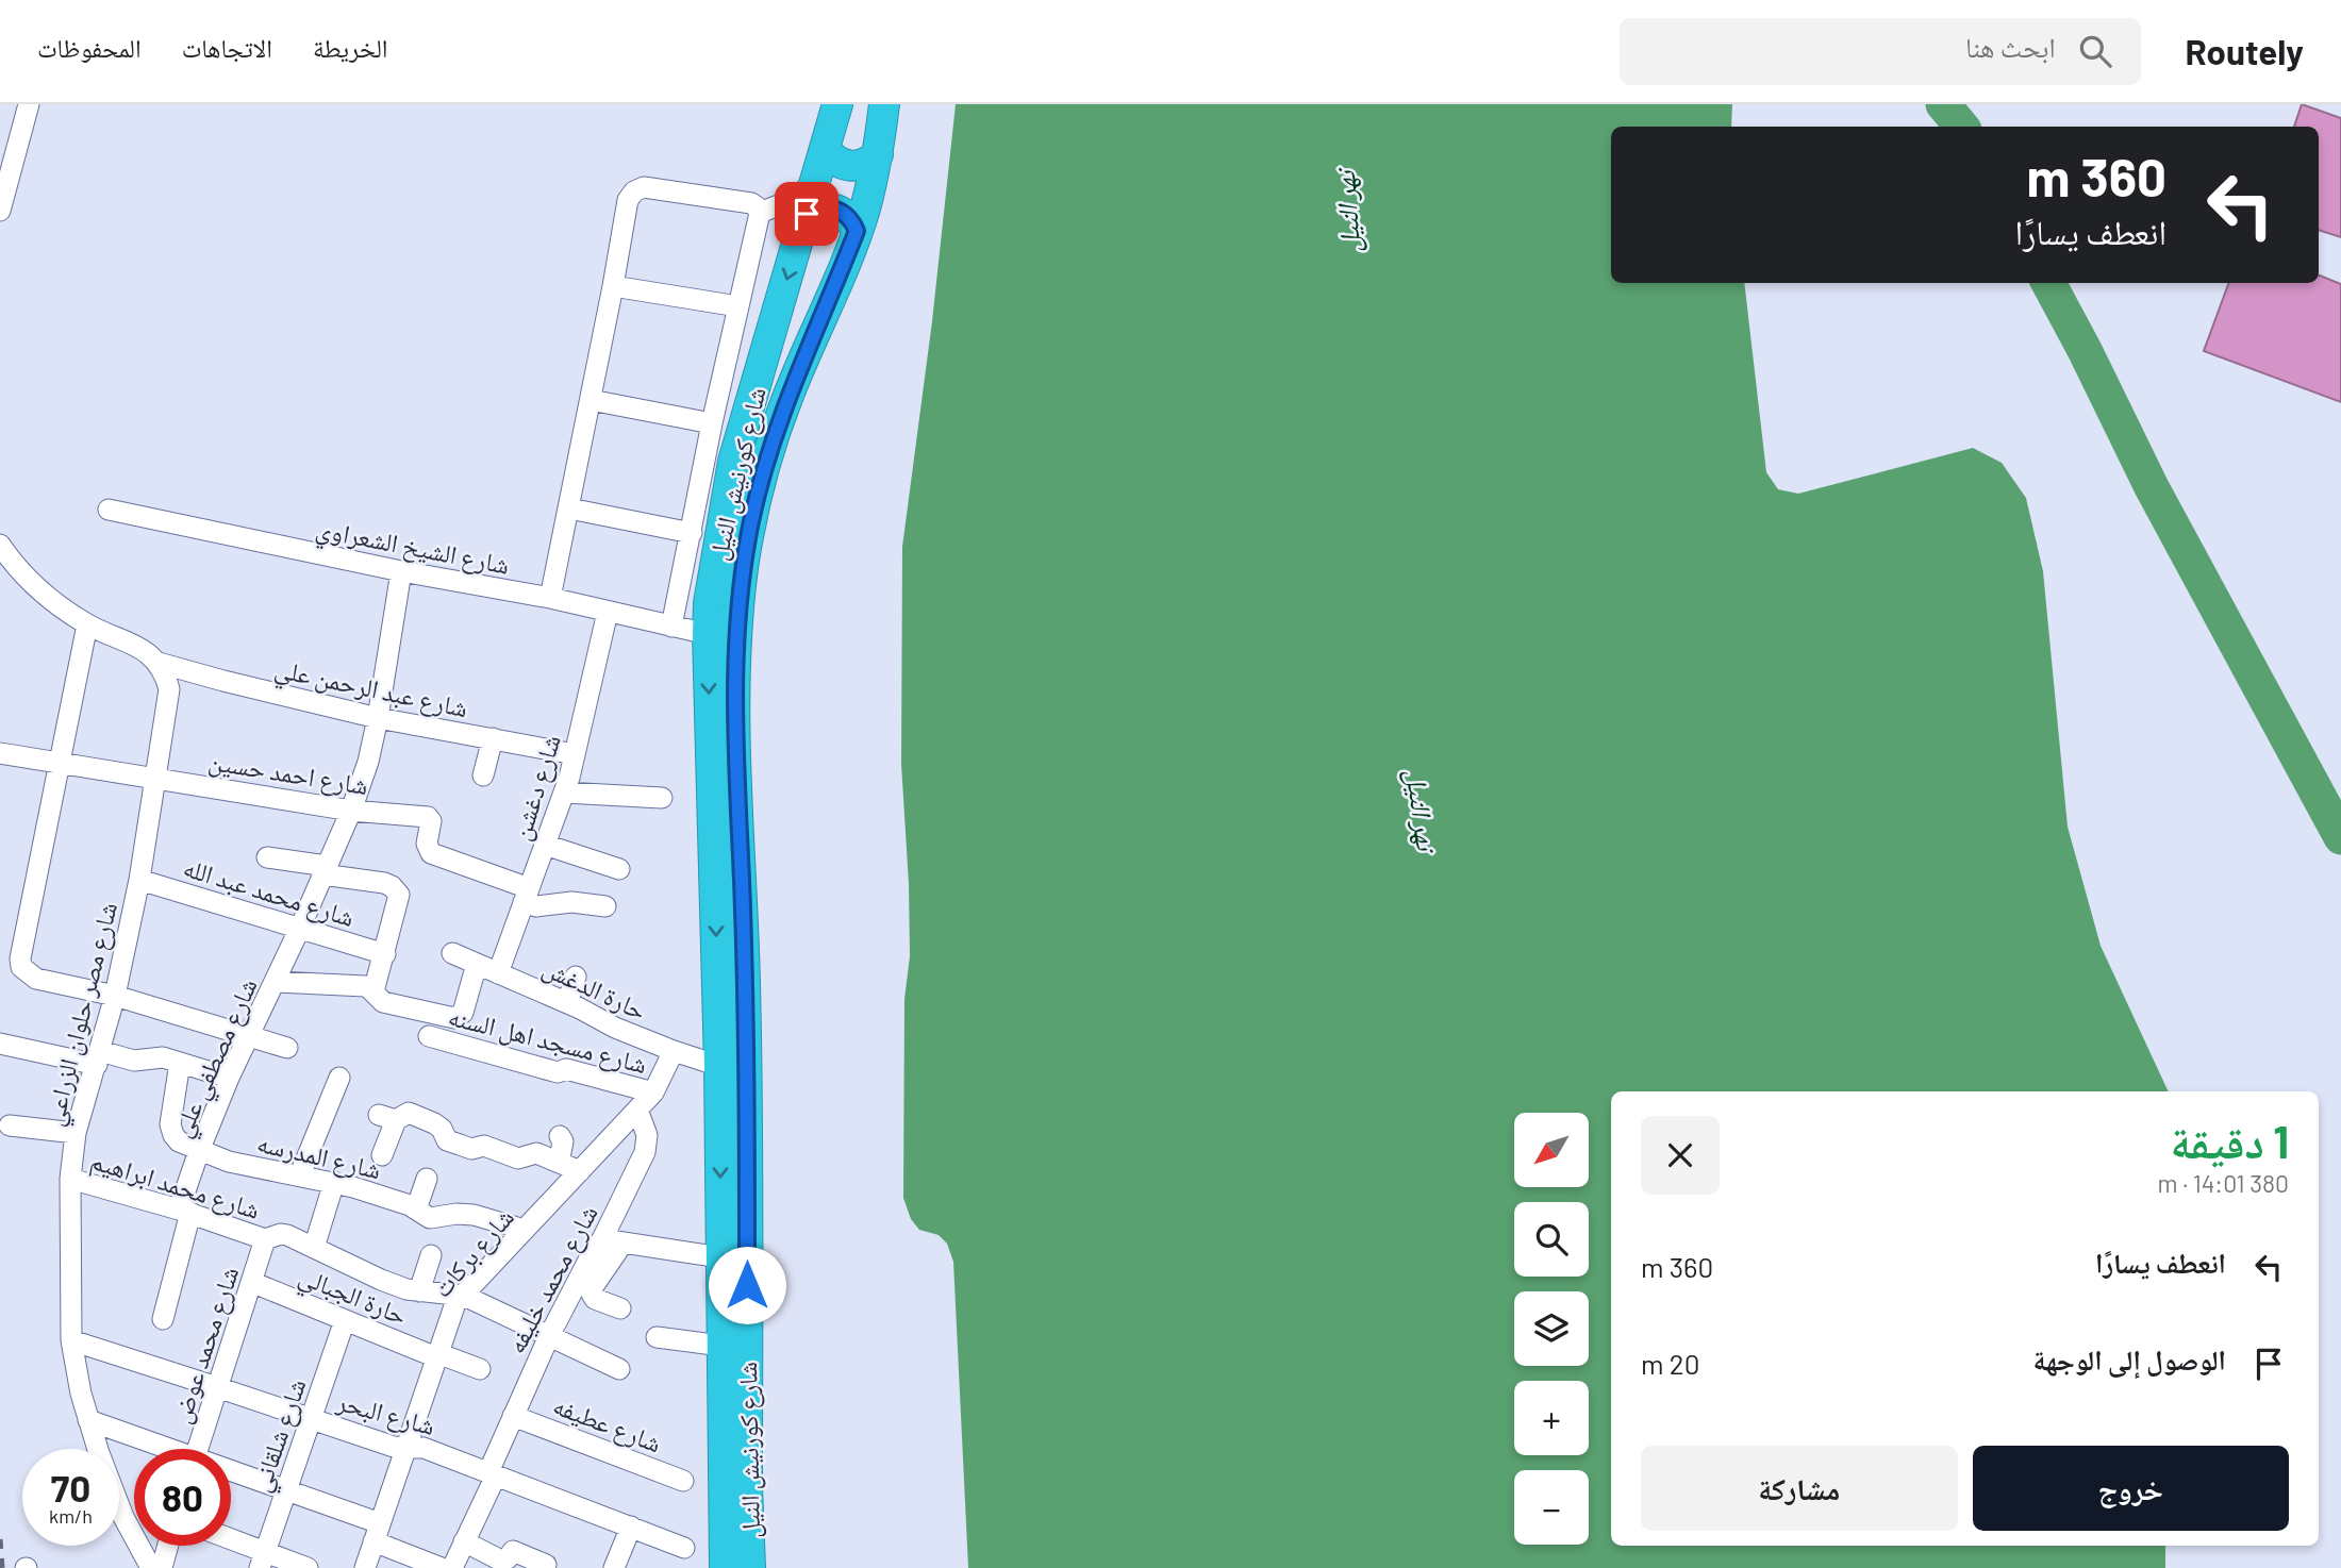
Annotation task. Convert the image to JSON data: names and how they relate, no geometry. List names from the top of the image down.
{
  "streets": {
    "highway": ["شارع كورنيش النيل"],
    "street": [
      "شارع الشيخ الشعراوي",
      "شارع عبد الرحمن علي",
      "شارع احمد حسين",
      "شارع دغشن",
      "شارع محمد عبد الله",
      "حارة الدغش",
      "شارع مصر حلوان الزراعي",
      "شارع مسجد اهل السنه",
      "شارع مصطفي علي",
      "شارع المدرسه",
      "شارع محمد ابراهيم",
      "شارع بركات",
      "شارع محمد خليفه",
      "حارة الجبالي",
      "شارع محمد عوض",
      "شارع البحر",
      "شارع عطيفه",
      "شارع شلقاني"
    ]
  },
  "crossings": [
    ["شارع كورنيش النيل", "شارع الشيخ الشعراوي"],
    ["شارع كورنيش النيل", "حارة الدغش"],
    ["شارع الشيخ الشعراوي", "شارع دغشن"],
    ["شارع الشيخ الشعراوي", "شارع مصطفي علي"],
    ["شارع عبد الرحمن علي", "شارع دغشن"],
    ["شارع عبد الرحمن علي", "شارع مصر حلوان الزراعي"],
    ["شارع عبد الرحمن علي", "شارع مصطفي علي"],
    ["شارع احمد حسين", "شارع دغشن"],
    ["شارع احمد حسين", "شارع مصر حلوان الزراعي"],
    ["شارع احمد حسين", "شارع مصطفي علي"],
    ["شارع دغشن", "حارة الدغش"],
    ["شارع محمد عبد الله", "شارع مصر حلوان الزراعي"],
    ["شارع محمد عبد الله", "شارع مصطفي علي"],
    ["حارة الدغش", "شارع بركات"],
    ["شارع مصر حلوان الزراعي", "شارع محمد ابراهيم"],
    ["شارع مصر حلوان الزراعي", "شارع البحر"],
    ["شارع مسجد اهل السنه", "شارع بركات"],
    ["شارع مصطفي علي", "شارع المدرسه"],
    ["شارع مصطفي علي", "شارع محمد ابراهيم"],
    ["شارع المدرسه", "شارع بركات"],
    ["شارع محمد ابراهيم", "شارع بركات"],
    ["شارع محمد ابراهيم", "شارع محمد خليفه"],
    ["شارع محمد ابراهيم", "شارع محمد عوض"],
    ["شارع بركات", "شارع محمد خليفه"],
    ["شارع بركات", "حارة الجبالي"],
    ["شارع بركات", "شارع البحر"],
    ["شارع محمد خليفه", "شارع البحر"],
    ["شارع محمد خليفه", "شارع عطيفه"],
    ["حارة الجبالي", "شارع محمد عوض"],
    ["حارة الجبالي", "شارع شلقاني"],
    ["شارع محمد عوض", "شارع البحر"],
    ["شارع البحر", "شارع شلقاني"]
  ],
  "water": ["نهر النيل"],
  "north": "bottom left",
  "page": {
    "header": "Routely",
    "search": "ابحث هنا",
    "nav": ["الخريطة", "الاتجاهات", "المحفوظات"],
    "turn": ["360 m", "انعطف يسارًا"],
    "heading": ["1 دقيقة", "380 m · 14:01"],
    "map_buttons": ["+", "−"],
    "list": [
      {
        "name": "انعطف يسارًا",
        "value": "360 m"
      },
      {
        "name": "الوصول إلى الوجهة",
        "value": "20 m"
      }
    ],
    "buttons": ["خروج", "مشاركة"],
    "speed": "70 km/h",
    "limit": "80"
  }
}
